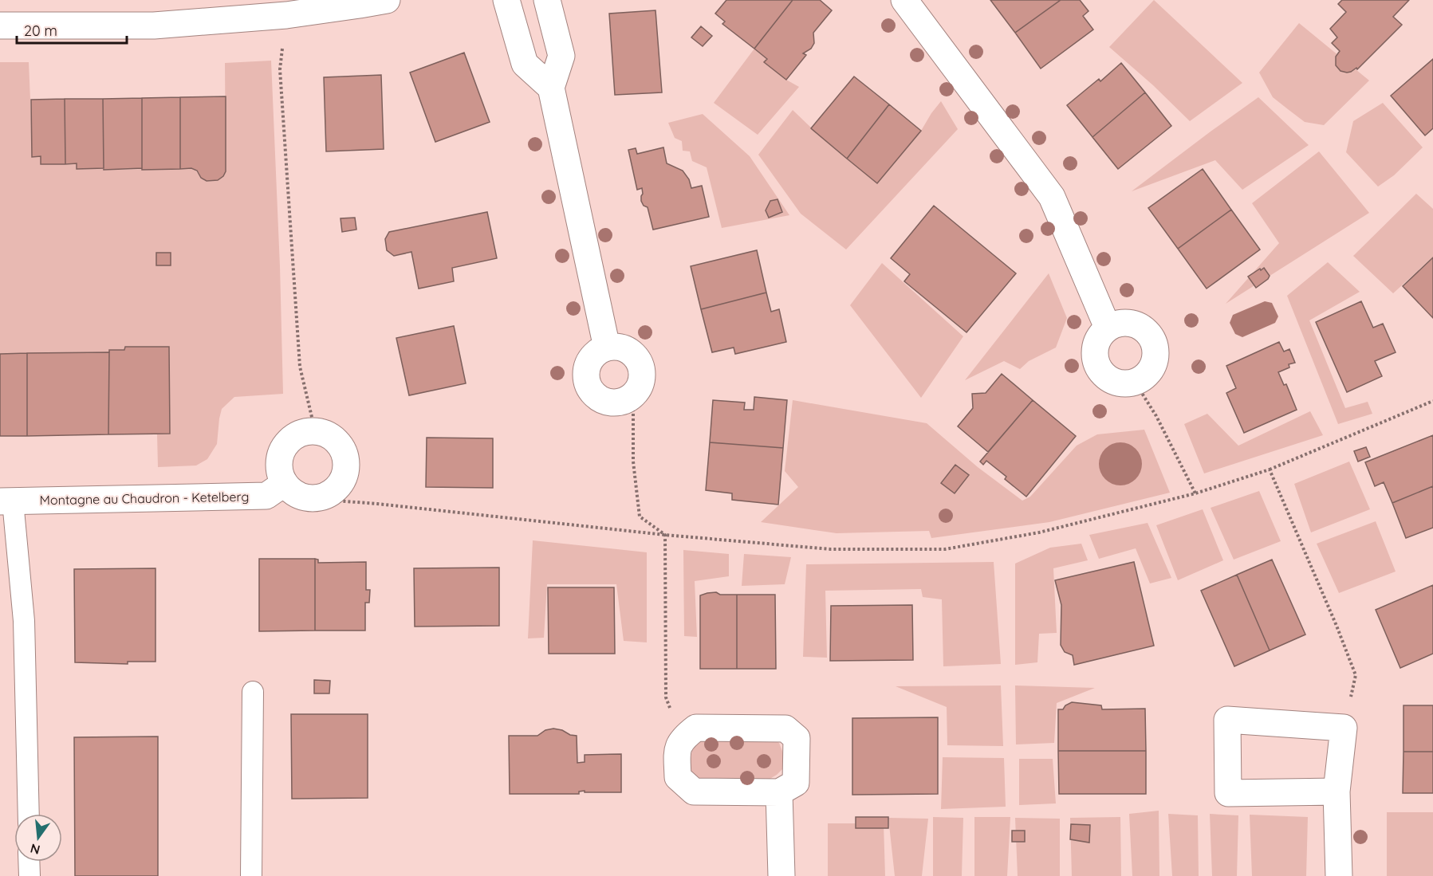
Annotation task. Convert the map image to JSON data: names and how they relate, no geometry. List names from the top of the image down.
{
  "streets": {
    "street": ["Montagne au Chaudron - Ketelberg"]
  },
  "scale_bar": "20 m",
  "north": "bottom"
}
